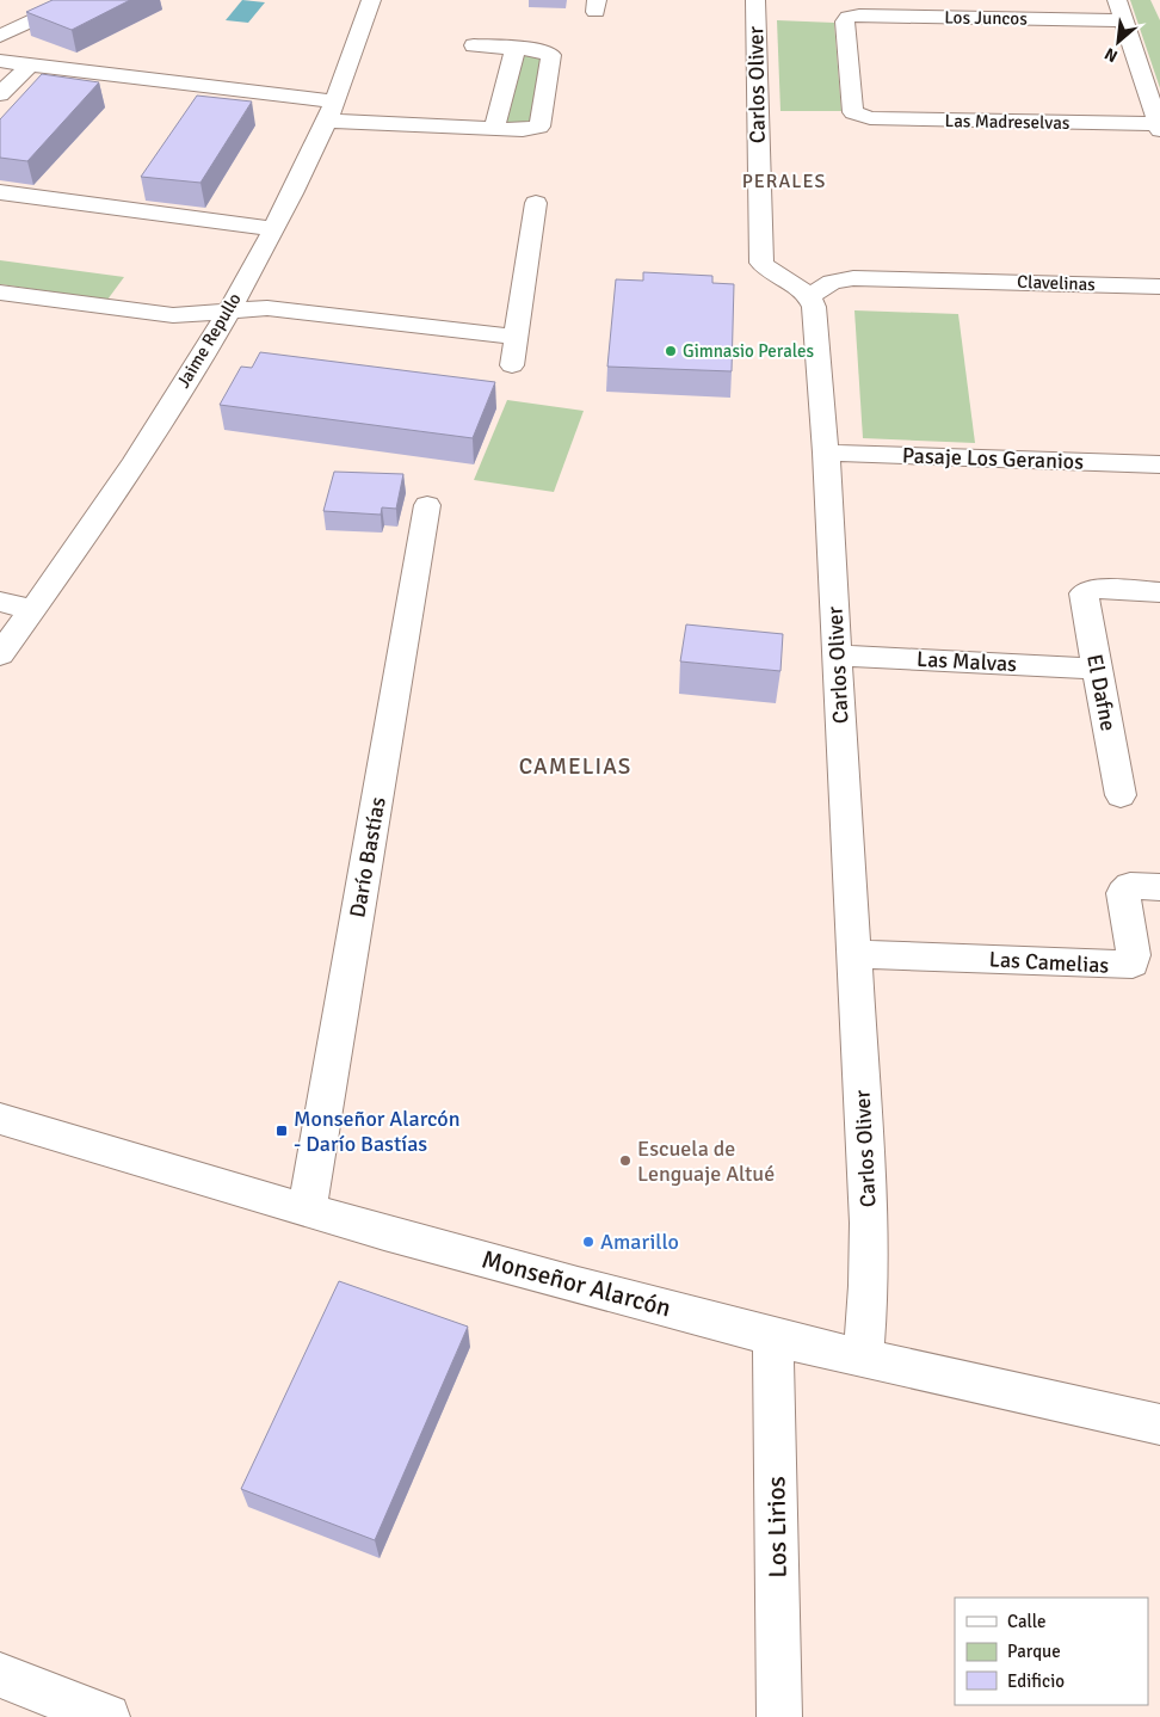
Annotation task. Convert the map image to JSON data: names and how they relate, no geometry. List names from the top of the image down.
{
  "streets": {
    "street": [
      "Los Juncos",
      "Carlos Oliver",
      "Las Madreselvas",
      "Clavelinas",
      "Jaime Repullo",
      "Pasaje Los Geranios",
      "Las Malvas",
      "El Dafne",
      "Darío Bastías",
      "Las Camelias",
      "Monseñor Alarcón",
      "Los Lirios"
    ]
  },
  "crossings": [
    ["Los Juncos", "Las Madreselvas"],
    ["Carlos Oliver", "Clavelinas"],
    ["Carlos Oliver", "Pasaje Los Geranios"],
    ["Carlos Oliver", "Las Malvas"],
    ["Carlos Oliver", "Las Camelias"],
    ["Carlos Oliver", "Monseñor Alarcón"],
    ["Las Malvas", "El Dafne"],
    ["Darío Bastías", "Monseñor Alarcón"],
    ["Monseñor Alarcón", "Los Lirios"]
  ],
  "districts": ["PERALES", "CAMELIAS"],
  "places": {
    "other": ["Gimnasio Perales", "Escuela de Lenguaje Altué", "Amarillo"],
    "transit": ["Monseñor Alarcón - Darío Bastías"]
  },
  "legend": ["Calle", "Parque", "Edificio"],
  "north": "bottom left"
}
